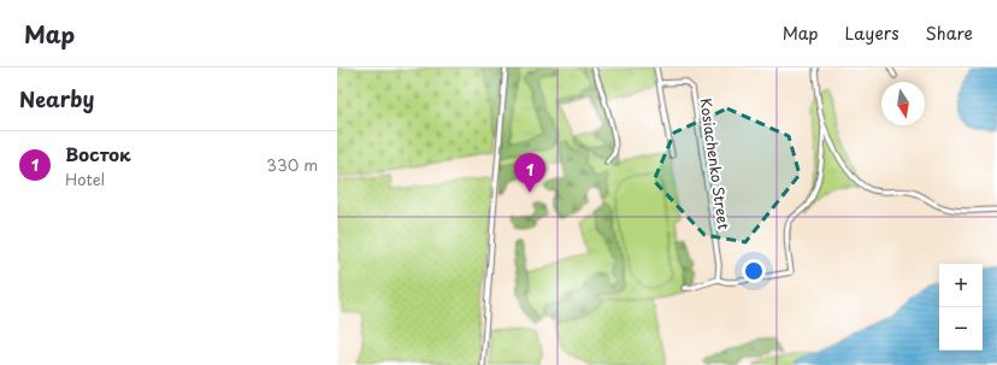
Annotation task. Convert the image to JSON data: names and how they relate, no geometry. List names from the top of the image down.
{
  "streets": {
    "street": ["Kosiachenko Street"]
  },
  "north": "bottom",
  "page": {
    "header": "Map",
    "nav": ["Map", "Layers", "Share"],
    "heading": "Nearby",
    "list": [
      {
        "mark": "1",
        "name": "Восток",
        "note": "Hotel",
        "value": "330 m"
      }
    ],
    "pins": "1",
    "map_buttons": ["+", "−"]
  }
}
